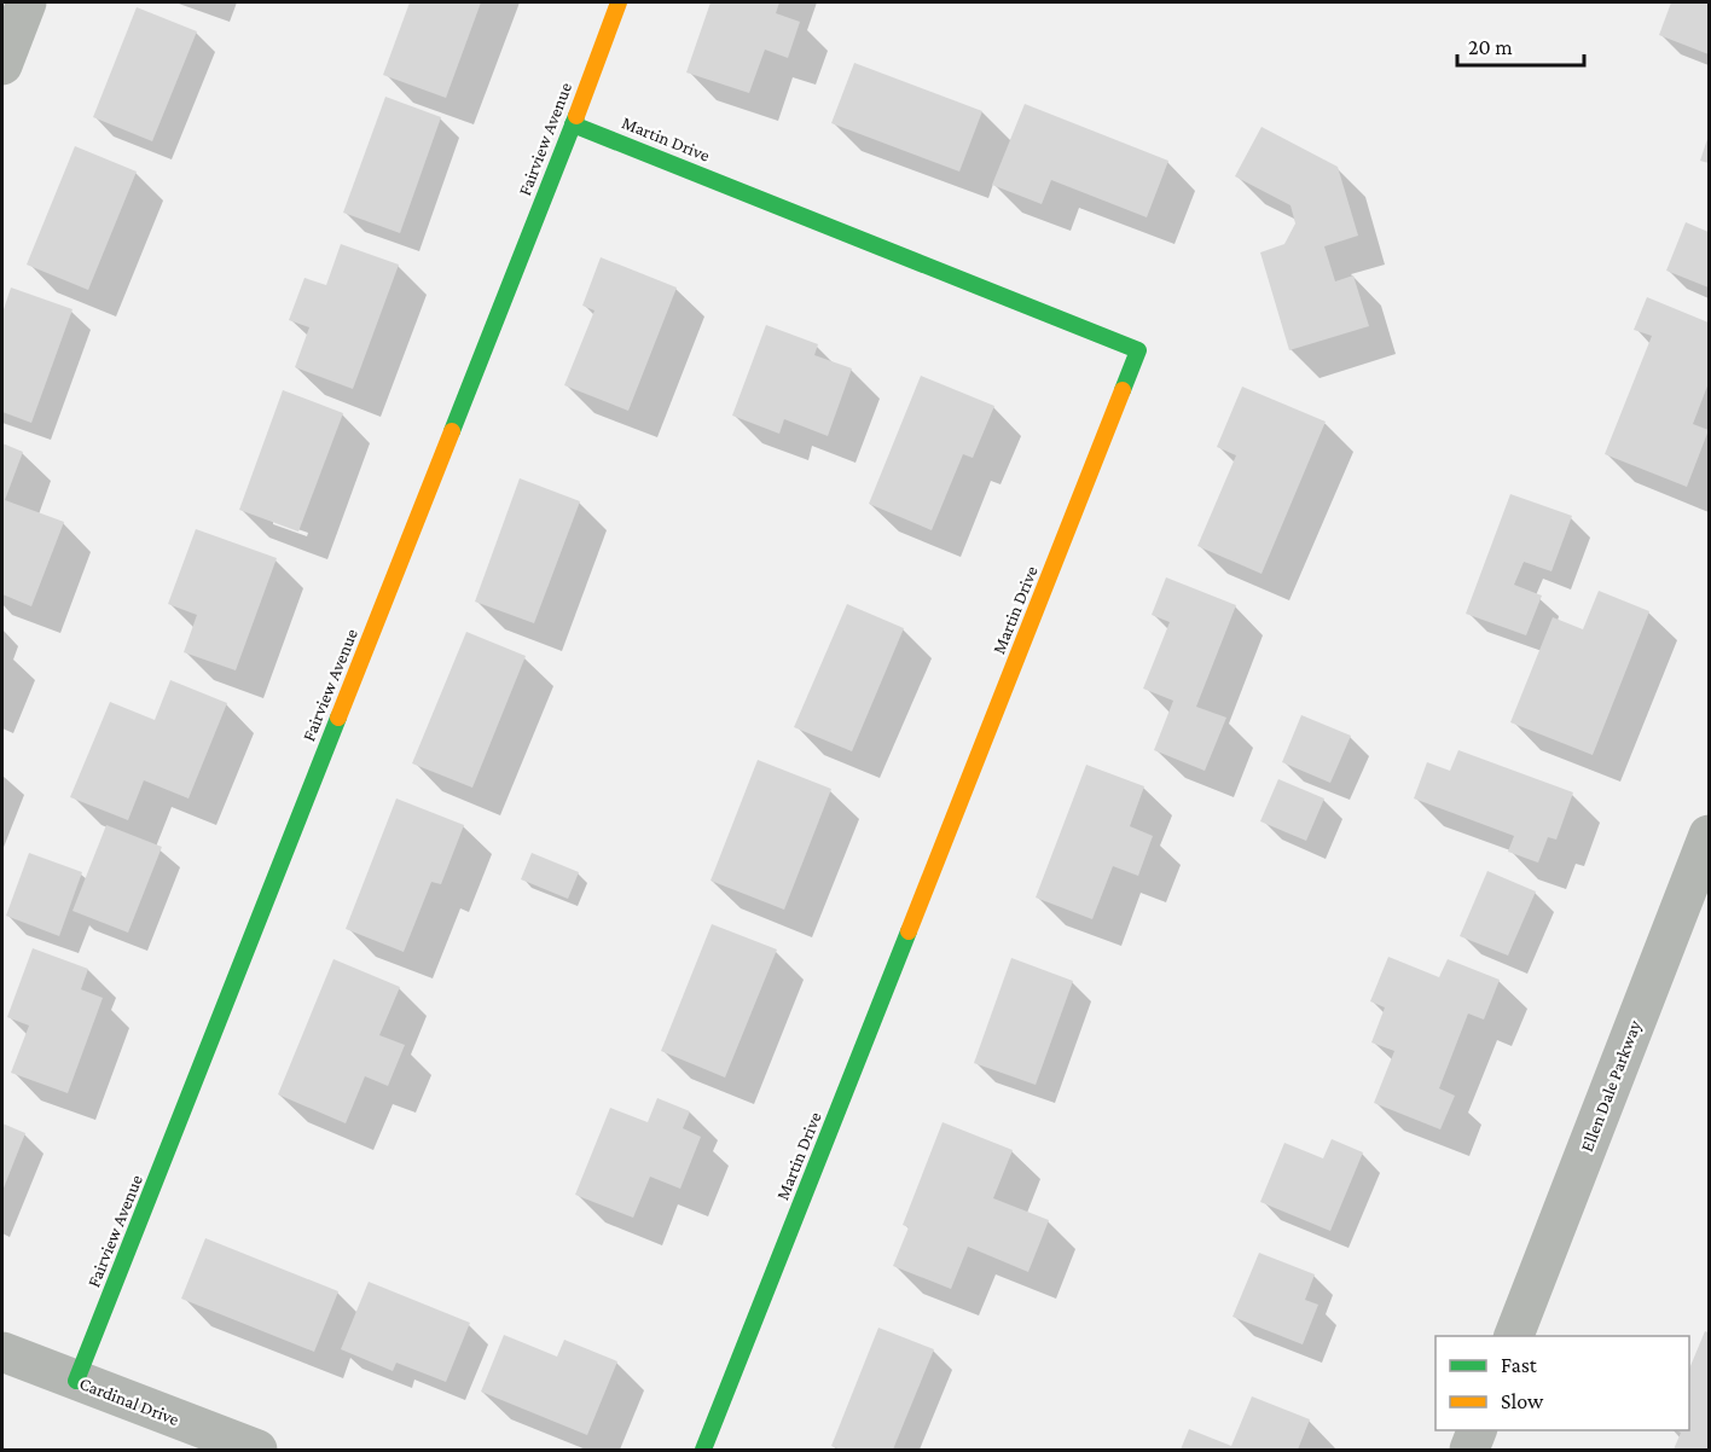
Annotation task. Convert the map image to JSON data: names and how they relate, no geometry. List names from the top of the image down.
{
  "streets": {
    "street": [
      "Fairview Avenue",
      "Martin Drive",
      "Ellen Dale Parkway",
      "Cardinal Drive"
    ]
  },
  "crossings": [
    ["Fairview Avenue", "Martin Drive"],
    ["Fairview Avenue", "Cardinal Drive"]
  ],
  "legend": ["Fast", "Slow"],
  "scale_bar": "20 m"
}
